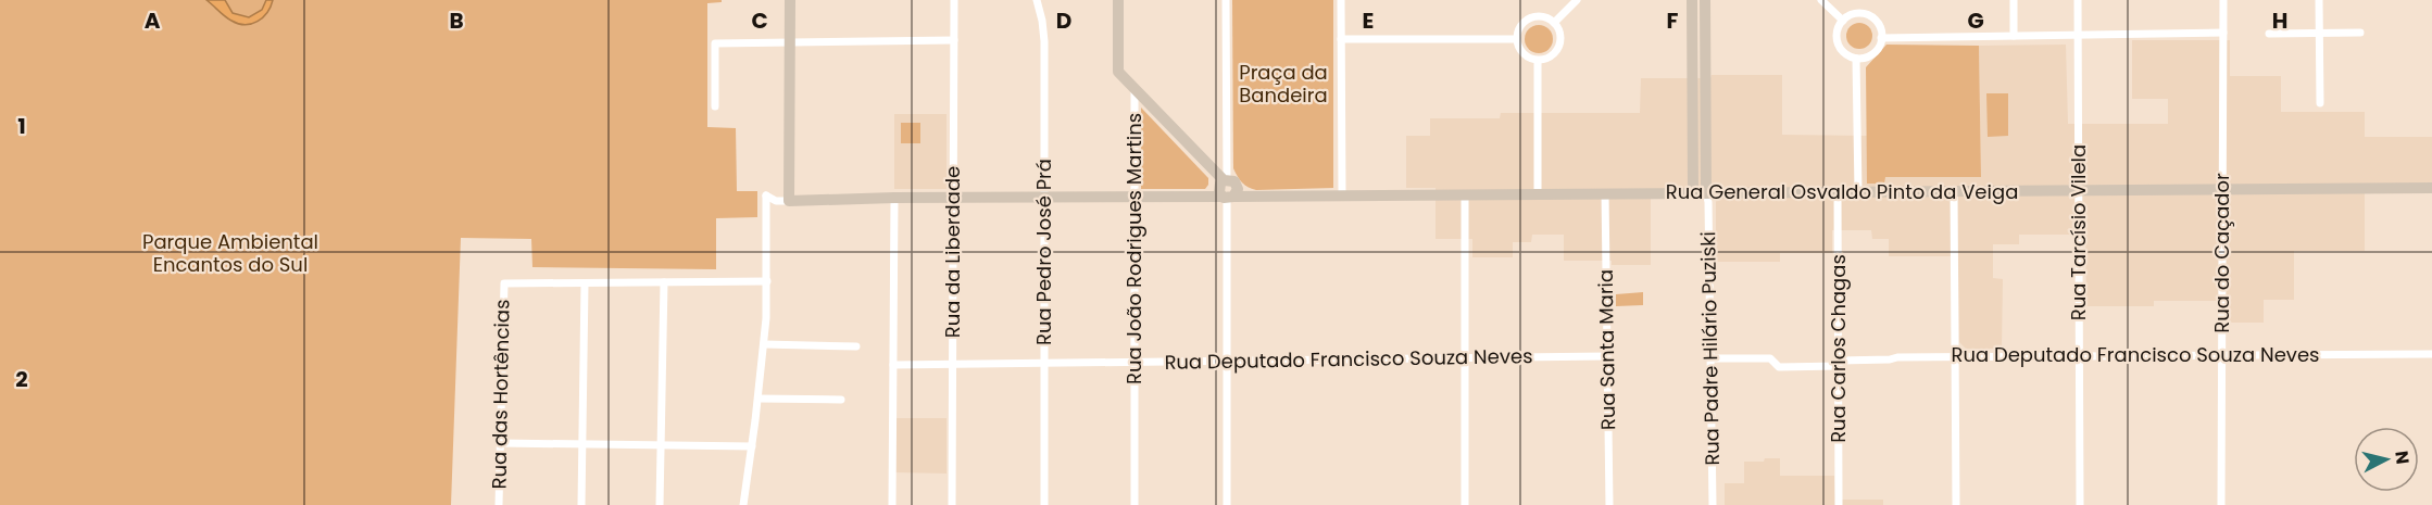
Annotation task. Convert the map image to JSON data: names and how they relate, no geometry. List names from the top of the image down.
{
  "streets": {
    "street": [
      "Rua General Osvaldo Pinto da Veiga",
      "Rua Tarcísio Vilela",
      "Rua João Rodrigues Martins",
      "Rua da Liberdade",
      "Rua Pedro José Prá",
      "Rua do Caçador",
      "Rua Padre Hilário Puziski",
      "Rua Carlos Chagas",
      "Rua Santa Maria",
      "Rua Deputado Francisco Souza Neves",
      "Rua das Hortências"
    ]
  },
  "crossings": [
    ["Rua General Osvaldo Pinto da Veiga", "Rua Tarcísio Vilela"],
    ["Rua General Osvaldo Pinto da Veiga", "Rua João Rodrigues Martins"],
    ["Rua General Osvaldo Pinto da Veiga", "Rua da Liberdade"],
    ["Rua General Osvaldo Pinto da Veiga", "Rua Pedro José Prá"],
    ["Rua General Osvaldo Pinto da Veiga", "Rua do Caçador"],
    ["Rua General Osvaldo Pinto da Veiga", "Rua Padre Hilário Puziski"],
    ["Rua General Osvaldo Pinto da Veiga", "Rua Carlos Chagas"],
    ["Rua General Osvaldo Pinto da Veiga", "Rua Santa Maria"],
    ["Rua Tarcísio Vilela", "Rua Deputado Francisco Souza Neves"],
    ["Rua João Rodrigues Martins", "Rua Deputado Francisco Souza Neves"],
    ["Rua da Liberdade", "Rua Deputado Francisco Souza Neves"],
    ["Rua Pedro José Prá", "Rua Deputado Francisco Souza Neves"],
    ["Rua do Caçador", "Rua Deputado Francisco Souza Neves"],
    ["Rua Padre Hilário Puziski", "Rua Deputado Francisco Souza Neves"],
    ["Rua Carlos Chagas", "Rua Deputado Francisco Souza Neves"],
    ["Rua Santa Maria", "Rua Deputado Francisco Souza Neves"]
  ],
  "parks": ["Praça da Bandeira", "Parque Ambiental Encantos do Sul"],
  "north": "right",
  "grid": {
    "columns": [
      "A",
      "B",
      "C",
      "D",
      "E",
      "F",
      "G",
      "H"
    ],
    "rows": ["1", "2"]
  }
}
